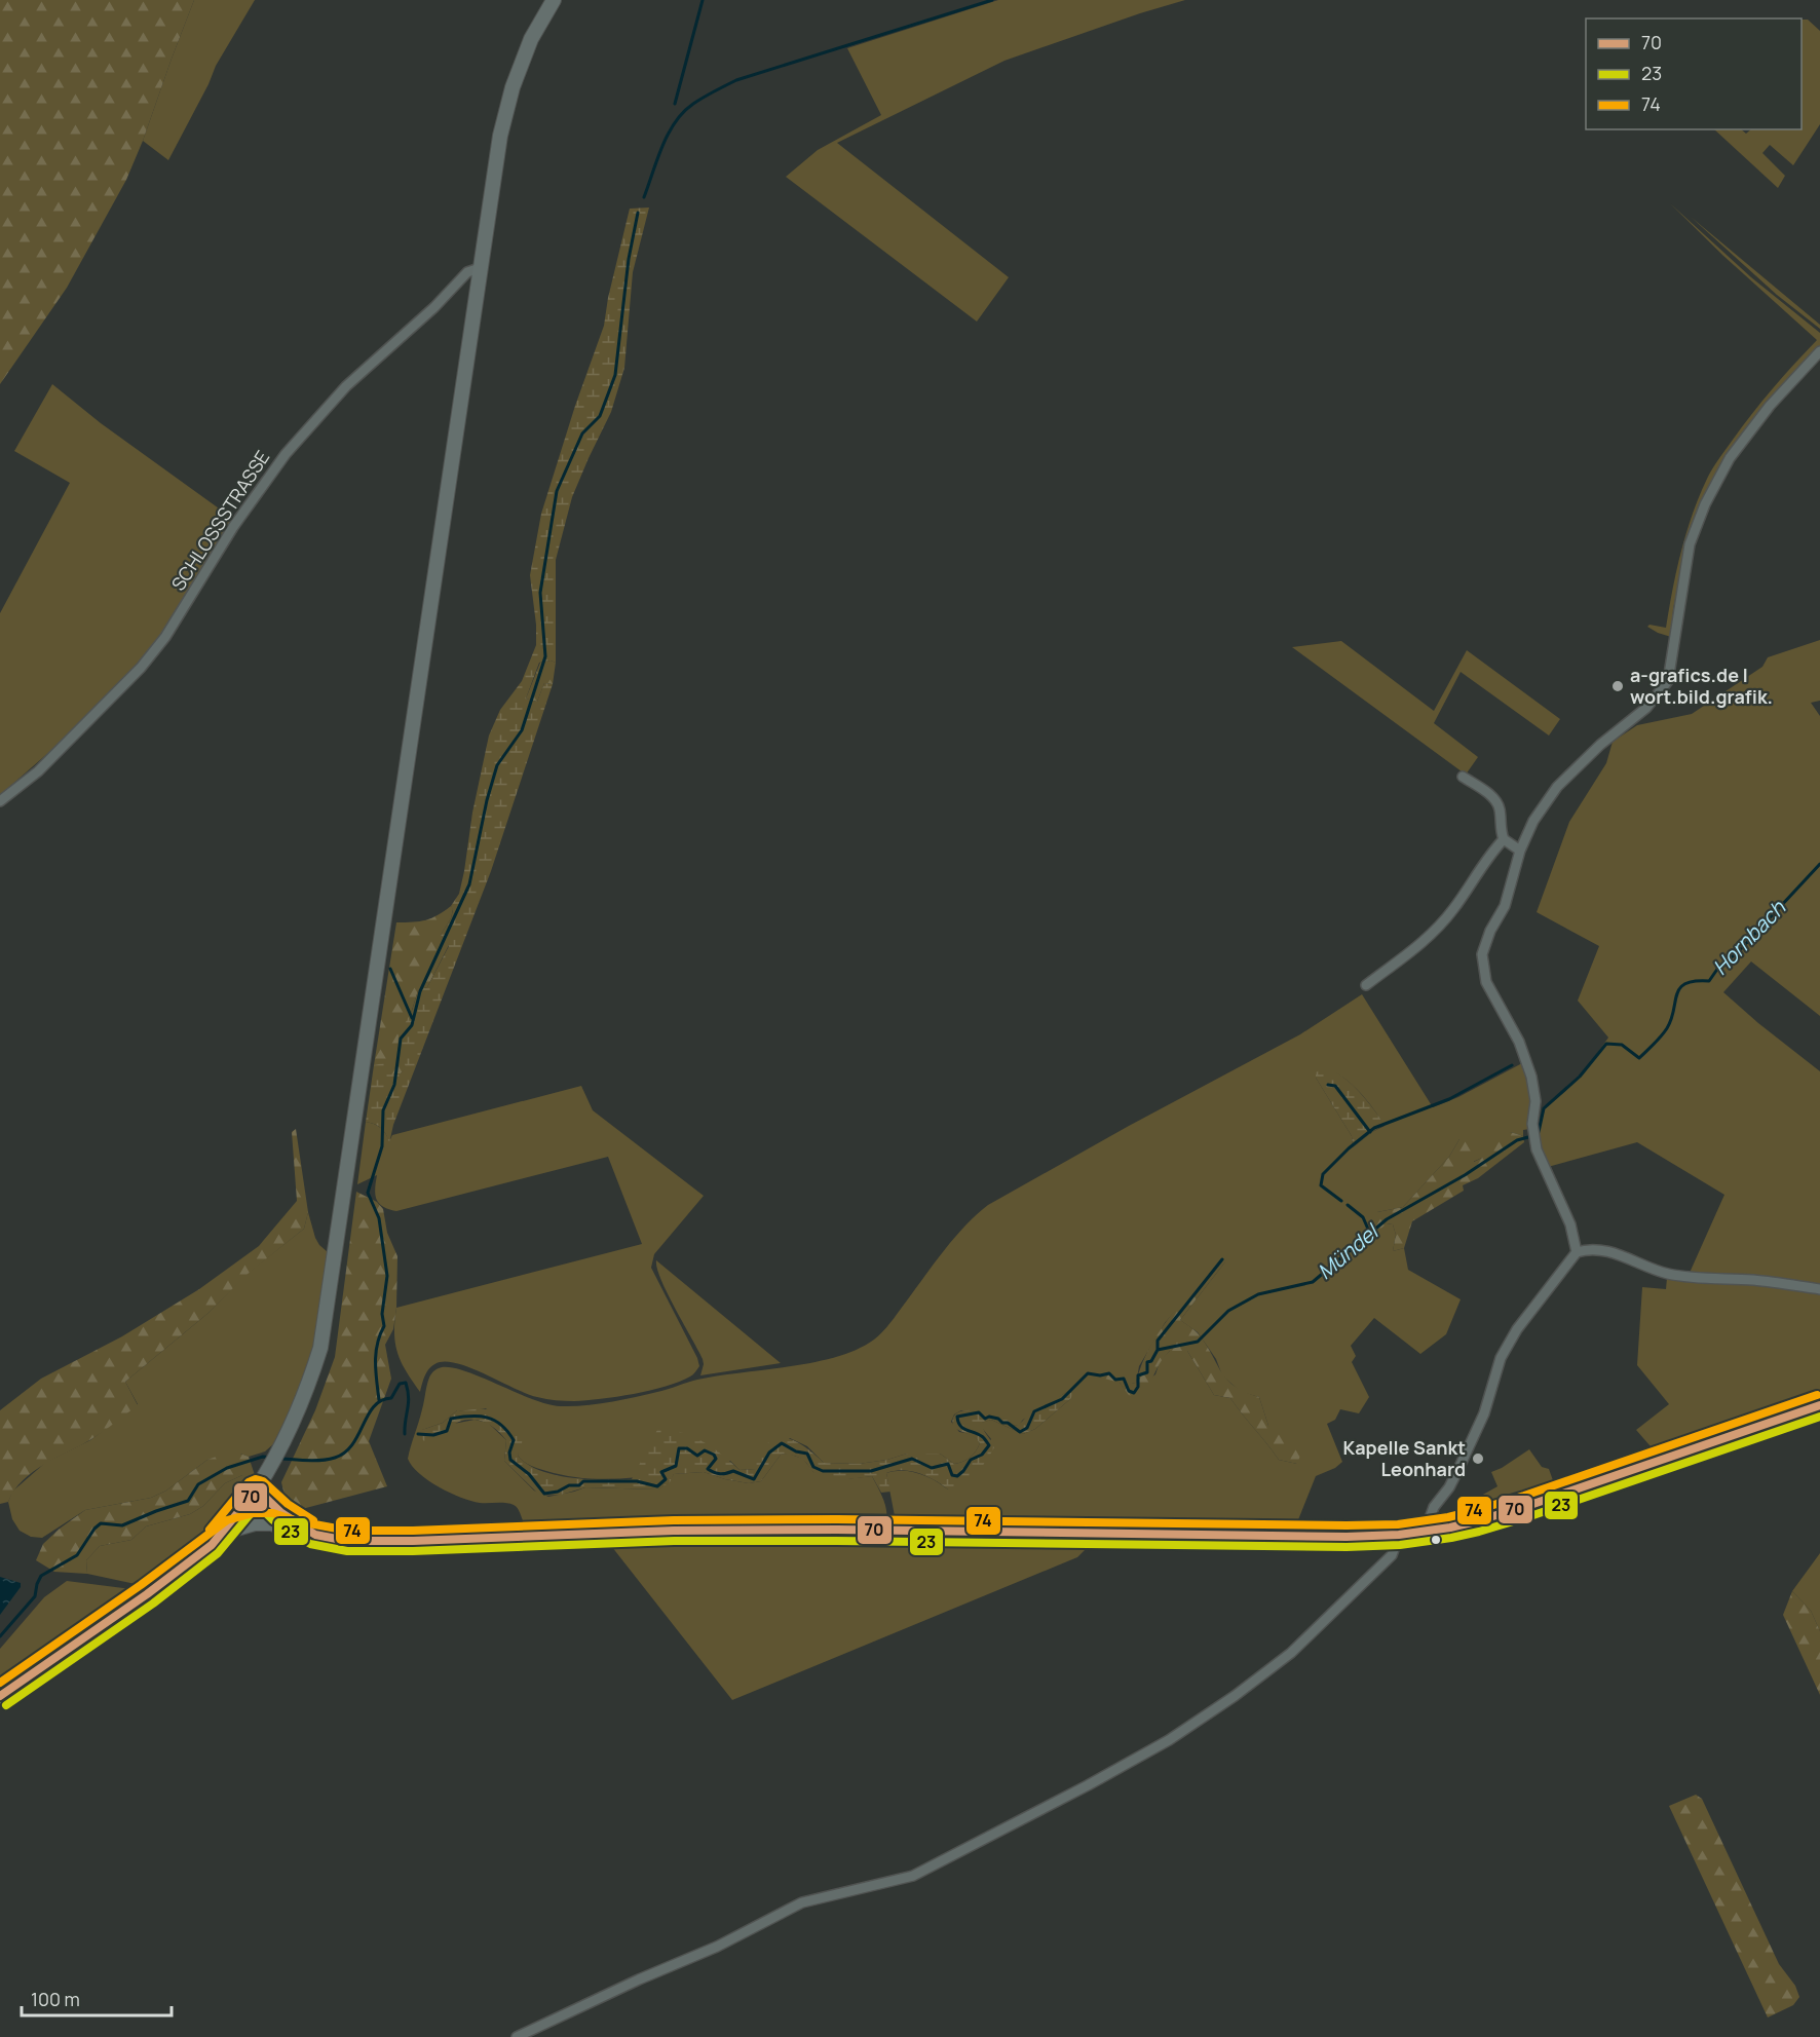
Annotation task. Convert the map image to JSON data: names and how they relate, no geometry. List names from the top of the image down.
{
  "streets": {
    "street": ["SCHLOSSSTRASSE"]
  },
  "water": ["Hornbach", "Mündel"],
  "places": ["a-grafics.de | wort.bild.grafik.", "Kapelle Sankt Leonhard"],
  "lines": ["transit line 74", "transit line 70", "transit line 23"],
  "legend": ["70", "23", "74"],
  "scale_bar": "100 m"
}
